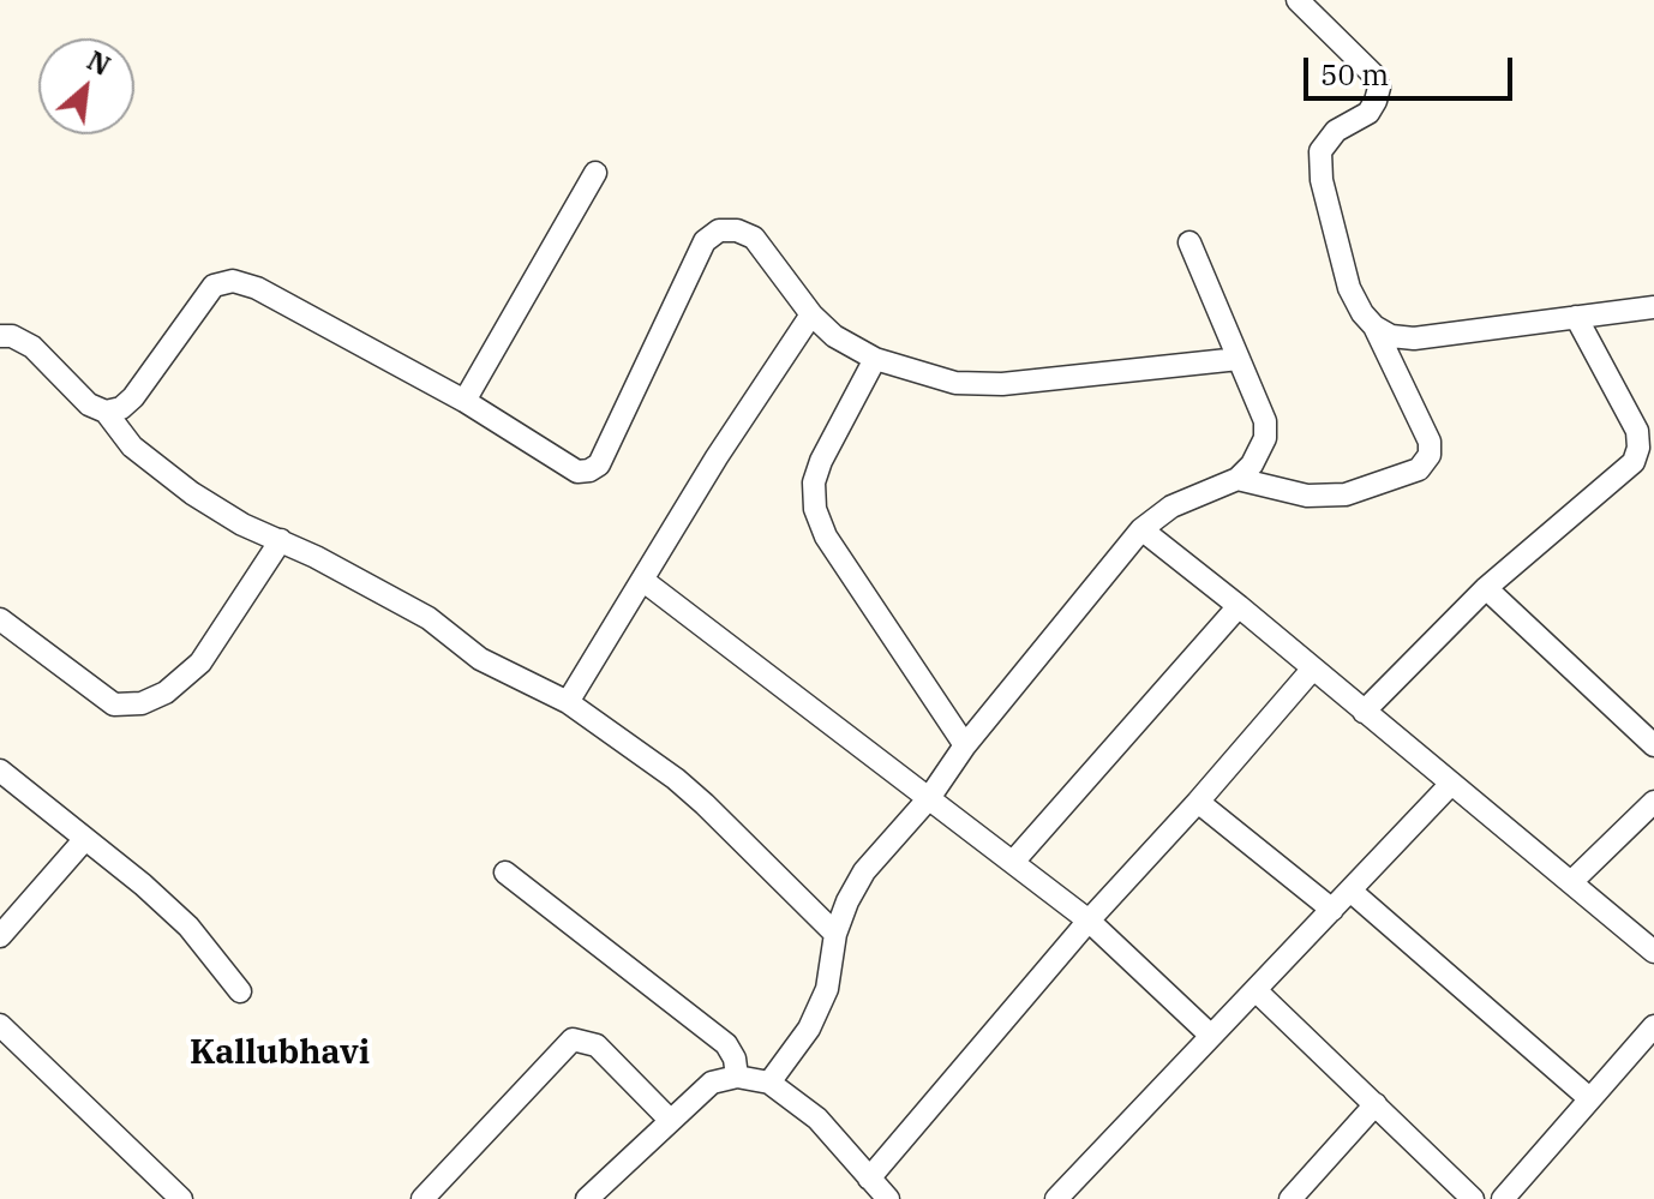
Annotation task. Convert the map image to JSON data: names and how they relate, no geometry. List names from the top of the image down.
{
  "districts": ["Kallubhavi"],
  "scale_bar": "50 m",
  "north": "top right"
}
